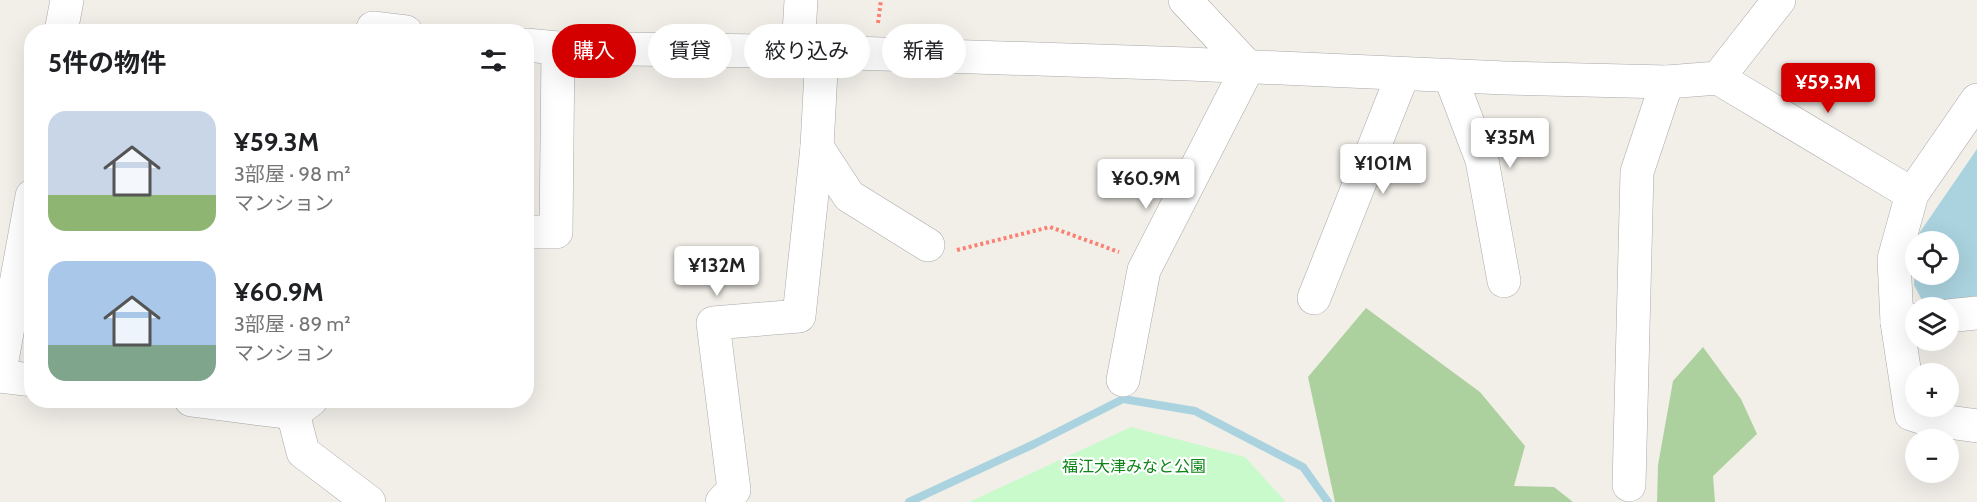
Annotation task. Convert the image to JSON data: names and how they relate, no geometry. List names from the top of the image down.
{
  "parks": ["福江大津みなと公園"],
  "page": {
    "chip": [
      "購入",
      "賃貸",
      "絞り込み",
      "新着"
    ],
    "heading": "5件の物件",
    "price": [
      "¥59.3M",
      "¥35M",
      "¥101M",
      "¥60.9M",
      "¥132M"
    ],
    "list": [
      {
        "name": "¥59.3M",
        "note": "3部屋 · 98 m² · マンション"
      },
      {
        "name": "¥60.9M",
        "note": "3部屋 · 89 m² · マンション"
      }
    ],
    "map_buttons": ["+", "−"]
  }
}
